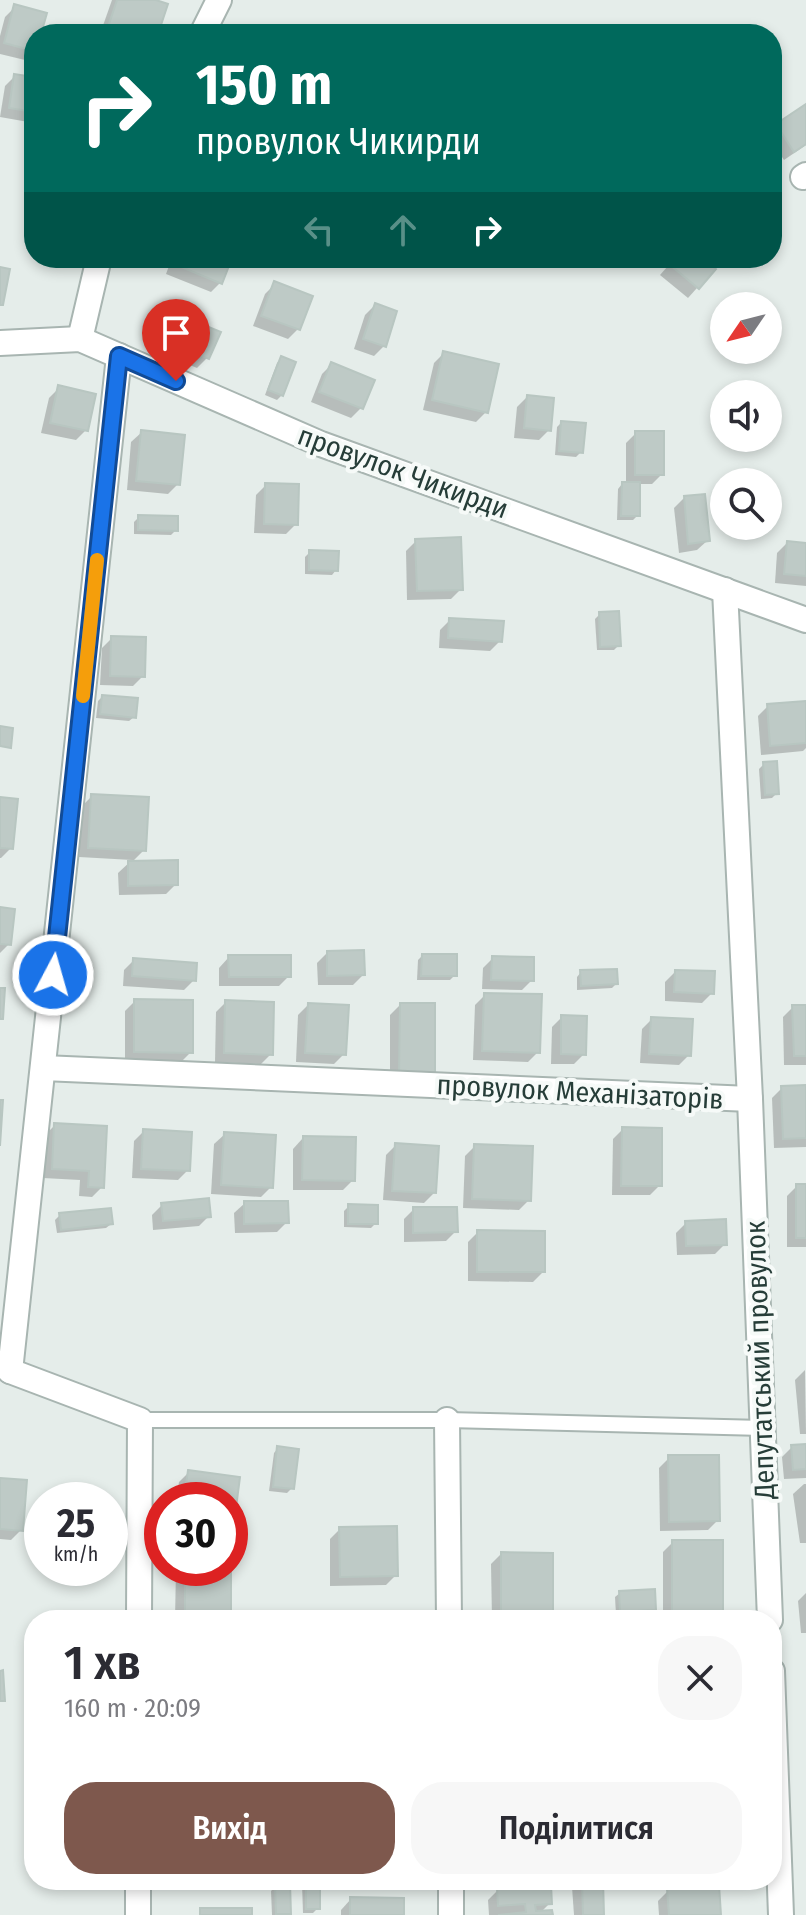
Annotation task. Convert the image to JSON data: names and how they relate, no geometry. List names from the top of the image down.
{
  "streets": {
    "street": ["провулок Чикирди", "провулок Механізаторів", "Депутатський провулок"]
  },
  "crossings": [
    ["провулок Чикирди", "провулок Механізаторів"],
    ["провулок Механізаторів", "Депутатський провулок"]
  ],
  "north": "bottom left",
  "page": {
    "turn": ["150 m", "провулок Чикирди"],
    "speed": "25 km/h",
    "limit": "30",
    "heading": ["1 хв", "160 m · 20:09"],
    "buttons": ["Вихід", "Поділитися"]
  }
}
